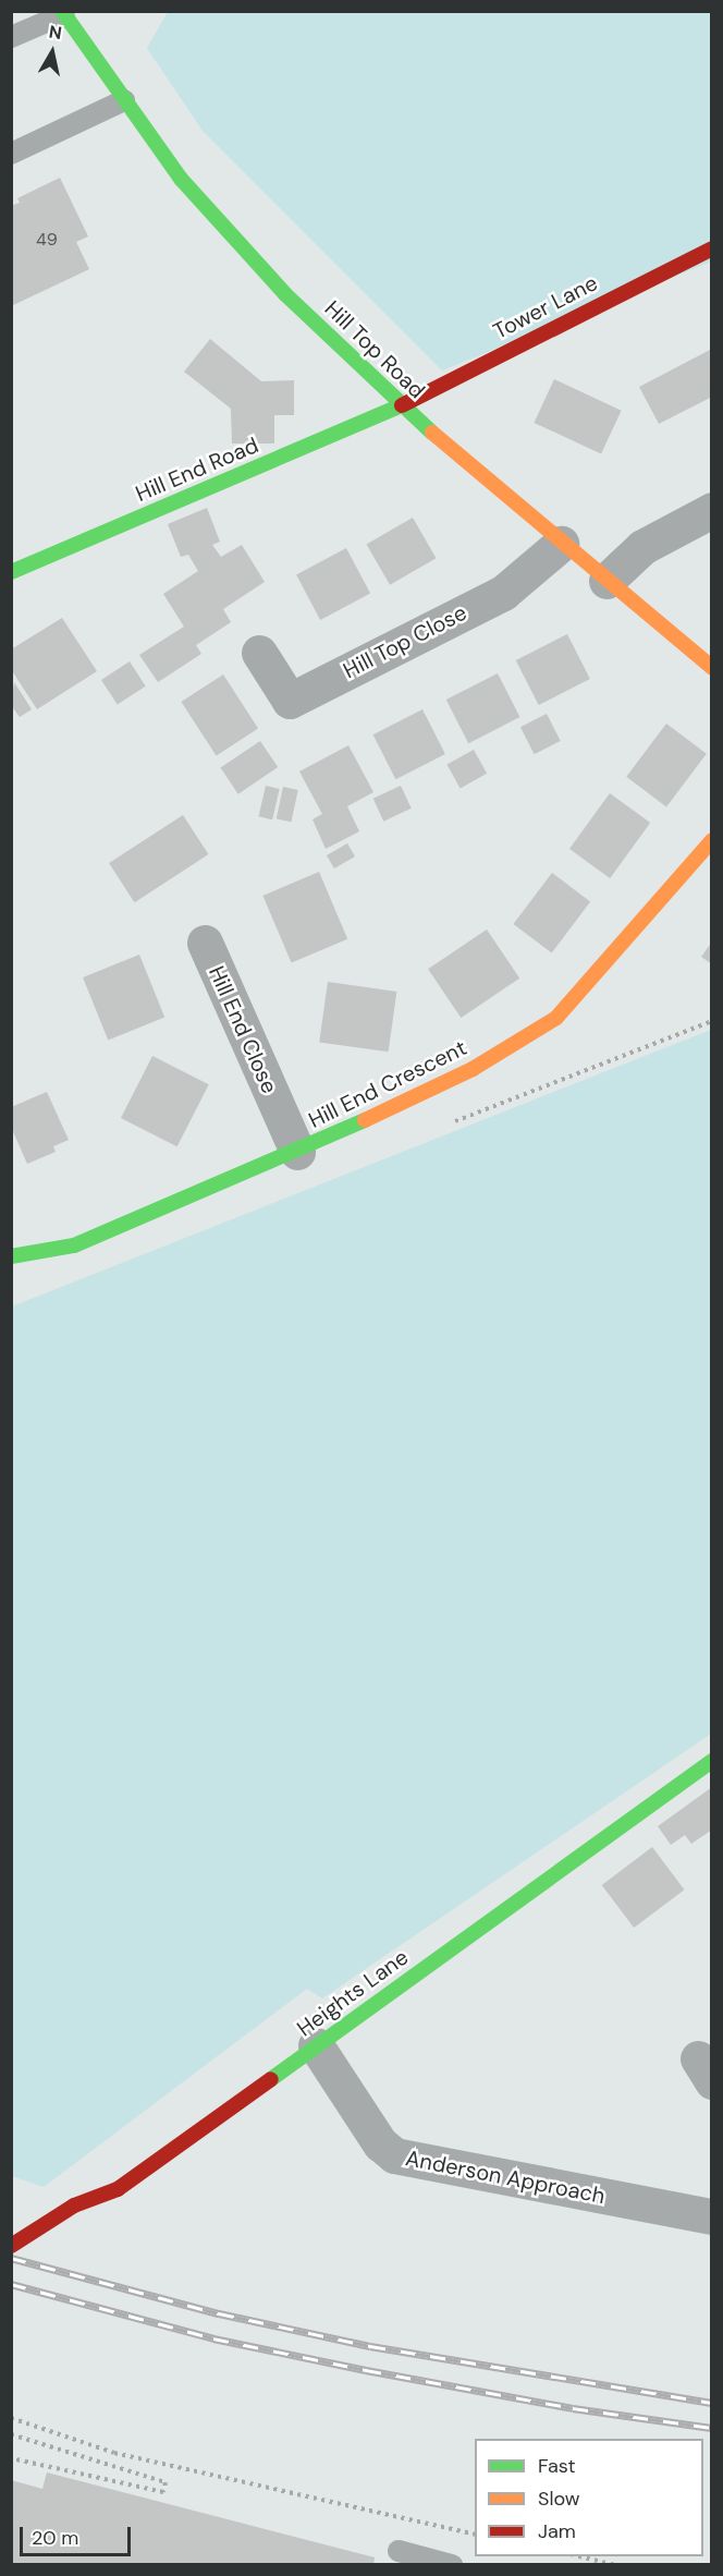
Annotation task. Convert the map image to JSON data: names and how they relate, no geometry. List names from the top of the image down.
{
  "streets": {
    "street": [
      "Tower Lane",
      "Hill Top Road",
      "Hill End Road",
      "Hill Top Close",
      "Hill End Close",
      "Hill End Crescent",
      "Heights Lane",
      "Anderson Approach"
    ]
  },
  "crossings": [
    ["Tower Lane", "Hill Top Road"],
    ["Tower Lane", "Hill End Road"],
    ["Hill Top Road", "Hill End Road"],
    ["Hill Top Road", "Hill Top Close"],
    ["Hill End Close", "Hill End Crescent"],
    ["Heights Lane", "Anderson Approach"]
  ],
  "house_numbers": ["49"],
  "legend": ["Fast", "Slow", "Jam"],
  "scale_bar": "20 m",
  "north": "top"
}
